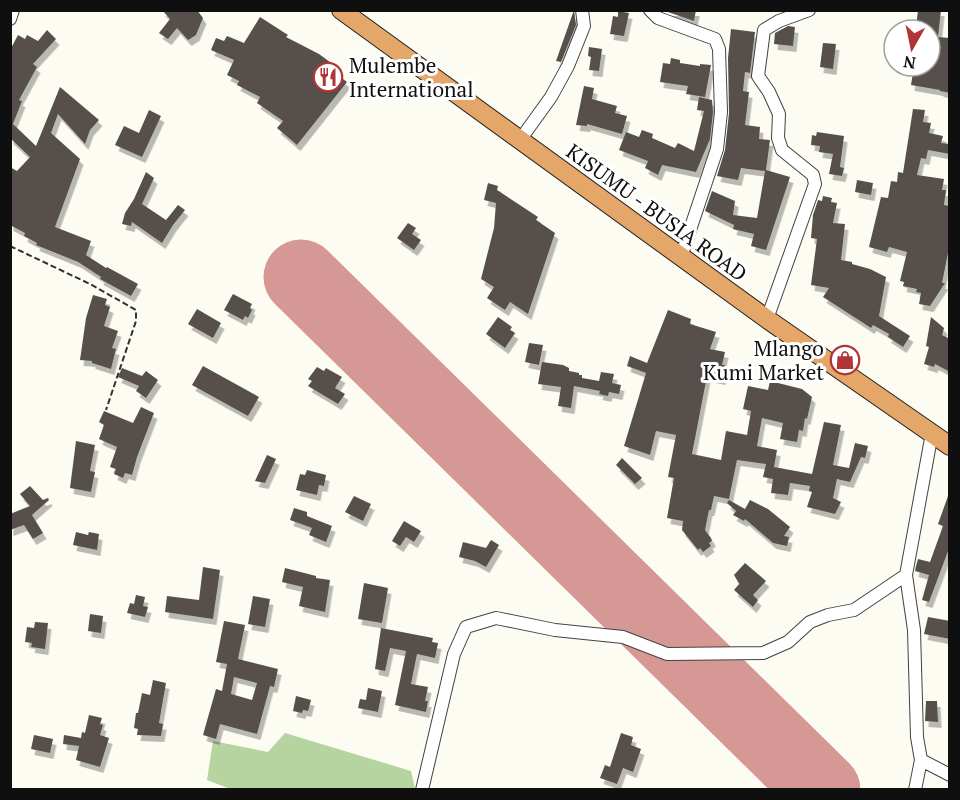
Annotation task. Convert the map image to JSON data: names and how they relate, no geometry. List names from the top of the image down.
{
  "streets": {
    "highway": ["KISUMU - BUSIA ROAD"]
  },
  "places": {
    "restaurant": ["Mulembe International"],
    "shop": ["Mlango Kumi Market"]
  },
  "north": "bottom"
}
